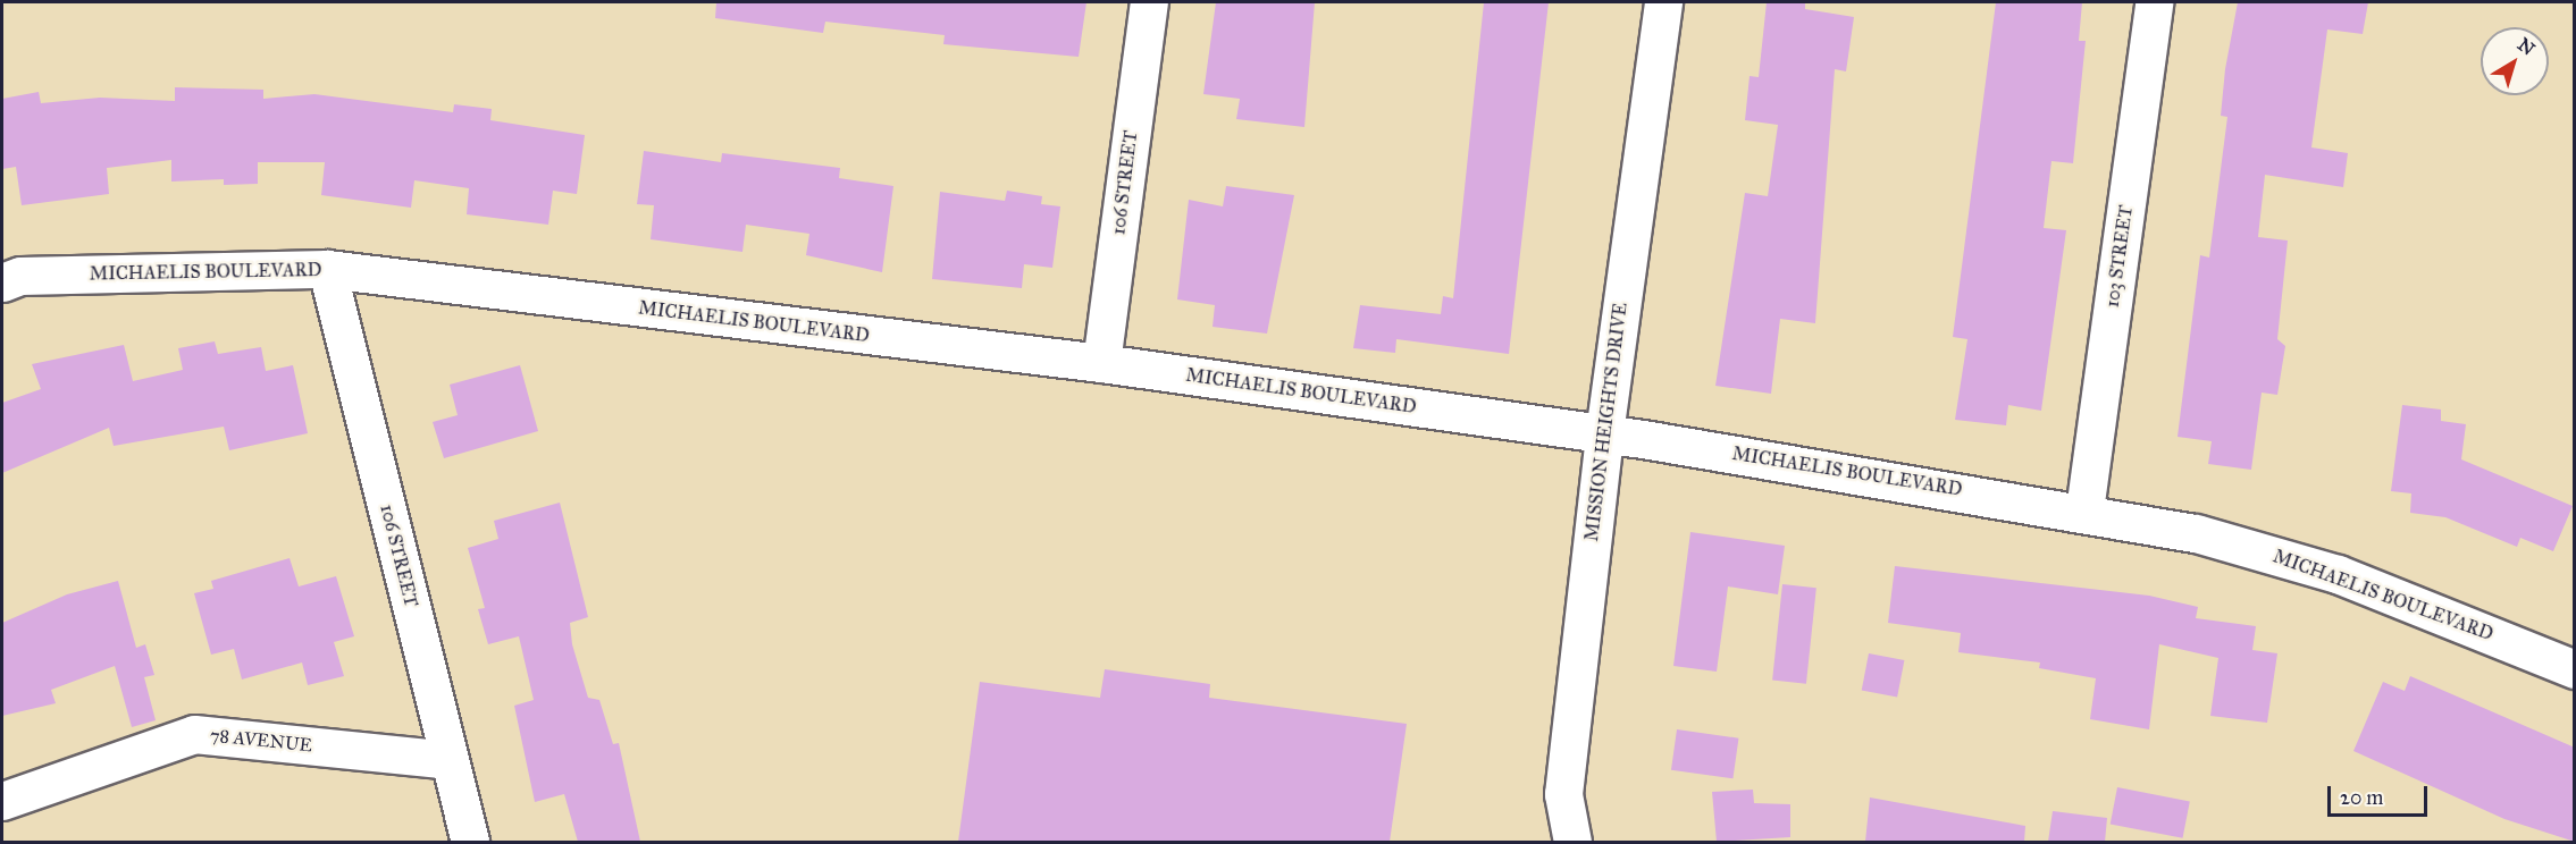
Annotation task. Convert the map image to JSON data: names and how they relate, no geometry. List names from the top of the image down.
{
  "streets": {
    "street": [
      "106 STREET",
      "103 STREET",
      "MICHAELIS BOULEVARD",
      "MISSION HEIGHTS DRIVE",
      "78 AVENUE"
    ]
  },
  "crossings": [
    ["106 STREET", "MICHAELIS BOULEVARD"],
    ["106 STREET", "78 AVENUE"],
    ["103 STREET", "MICHAELIS BOULEVARD"],
    ["MICHAELIS BOULEVARD", "MISSION HEIGHTS DRIVE"]
  ],
  "scale_bar": "20 m",
  "north": "top right"
}
